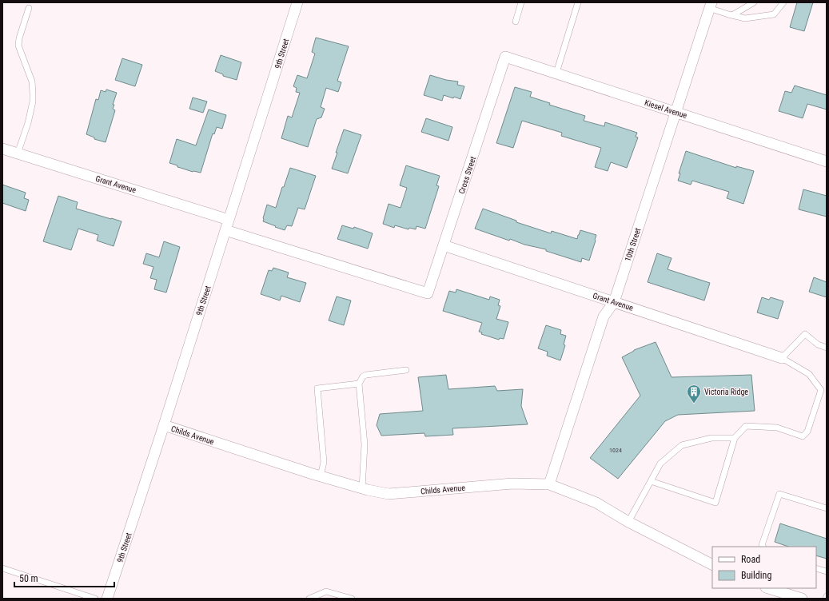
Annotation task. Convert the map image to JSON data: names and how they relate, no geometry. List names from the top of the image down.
{
  "streets": {
    "street": [
      "9th Street",
      "Kiesel Avenue",
      "Cross Street",
      "Grant Avenue",
      "10th Street",
      "Childs Avenue"
    ]
  },
  "crossings": [
    ["9th Street", "Cross Street"],
    ["9th Street", "Grant Avenue"],
    ["9th Street", "Childs Avenue"],
    ["Kiesel Avenue", "Cross Street"],
    ["Kiesel Avenue", "10th Street"],
    ["Cross Street", "Grant Avenue"],
    ["Grant Avenue", "10th Street"],
    ["10th Street", "Childs Avenue"]
  ],
  "places": {
    "building": ["Victoria Ridge"]
  },
  "house_numbers": ["1024"],
  "legend": ["Road", "Building"],
  "scale_bar": "50 m"
}
